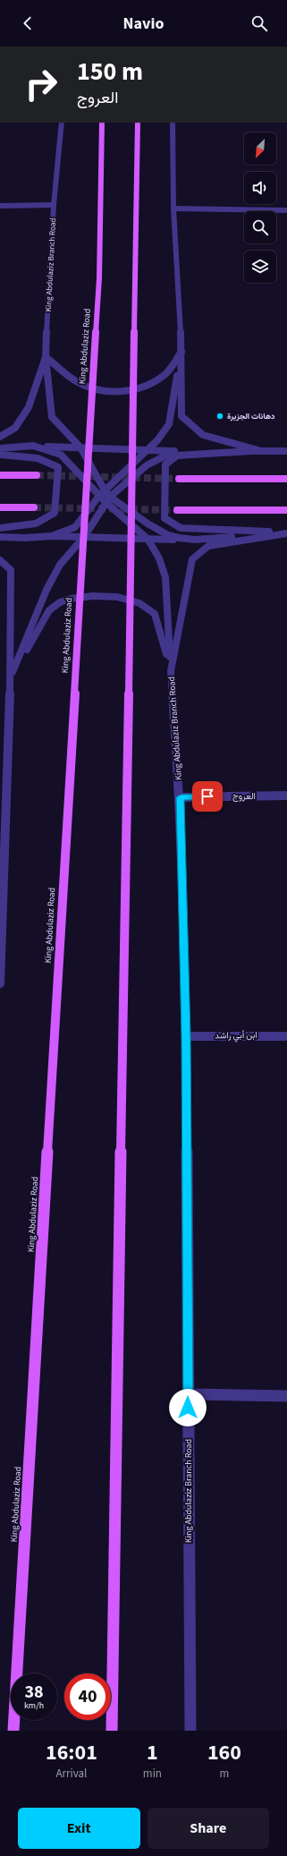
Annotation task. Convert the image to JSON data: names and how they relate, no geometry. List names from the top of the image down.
{
  "streets": {
    "main road": ["King Abdulaziz Road"],
    "street": ["King Abdulaziz Branch Road", "العروج", "ابن أبي راشد"]
  },
  "crossings": [
    ["King Abdulaziz Branch Road", "العروج"],
    ["King Abdulaziz Branch Road", "ابن أبي راشد"]
  ],
  "places": ["دهانات الجزيرة"],
  "north": "bottom left",
  "page": {
    "header": "Navio",
    "turn": ["150 m", "العروج"],
    "speed": "38 km/h",
    "limit": "40",
    "eta": [
      "16:01",
      "Arrival",
      "1",
      "min",
      "160",
      "m"
    ],
    "buttons": ["Exit", "Share"]
  }
}
